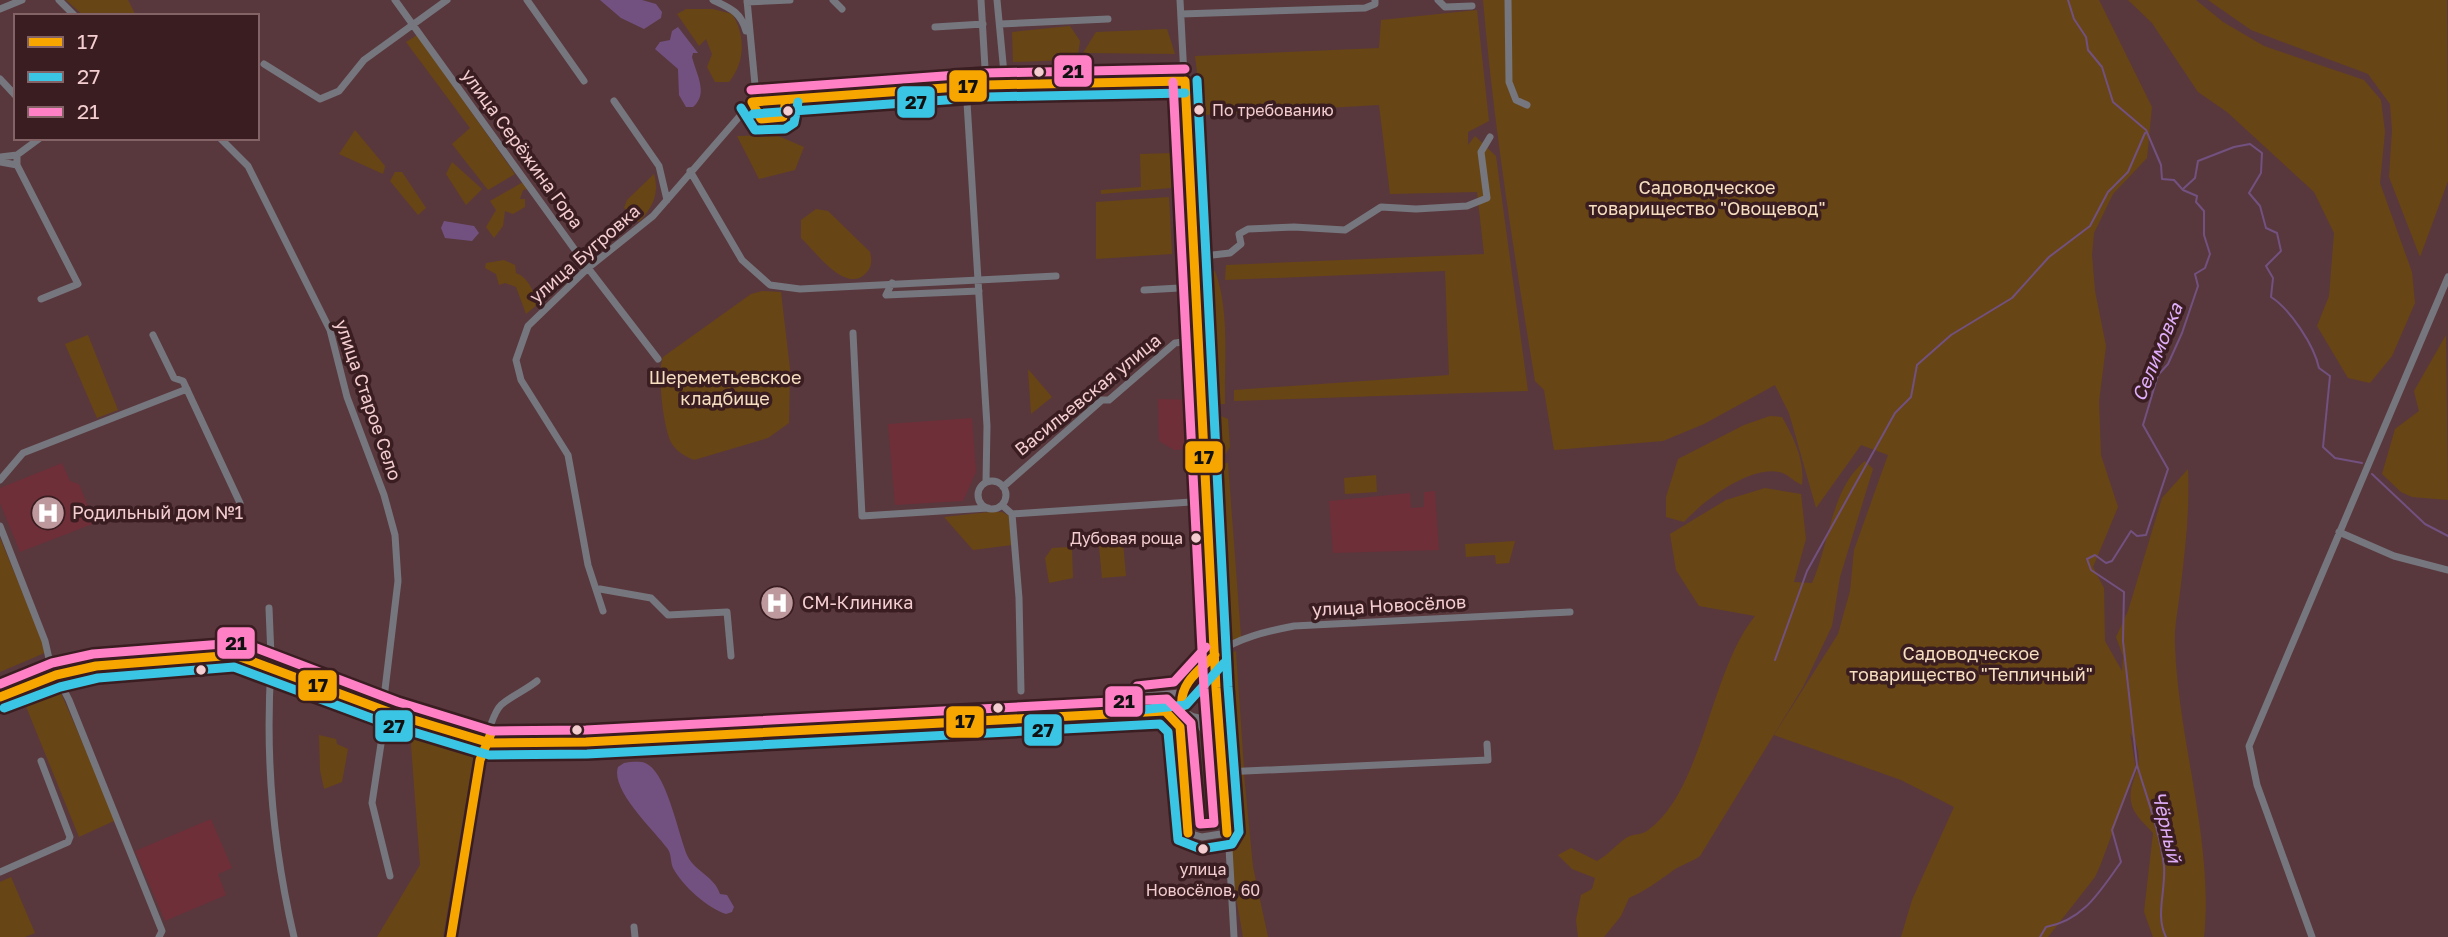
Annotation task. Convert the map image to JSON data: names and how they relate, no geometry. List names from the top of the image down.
{
  "streets": {
    "street": [
      "улица Серёжина Гора",
      "улица Бугровка",
      "Васильевская улица",
      "улица Старое Село",
      "улица Новосёлов"
    ]
  },
  "crossings": [
    ["улица Серёжина Гора", "улица Бугровка"]
  ],
  "water": ["Селимовка", "Чёрный"],
  "parks": ["Садоводческое товарищество \"Овощевод\"", "Шереметьевское кладбище", "Садоводческое товарищество \"Тепличный\""],
  "places": {
    "other": ["По требованию", "Дубовая роща", "улица Новосёлов, 60"],
    "hospital": ["Родильный дом №1", "СМ-Клиника"]
  },
  "lines": ["transit line 21", "transit line 27", "transit line 17"],
  "legend": ["17", "27", "21"]
}
